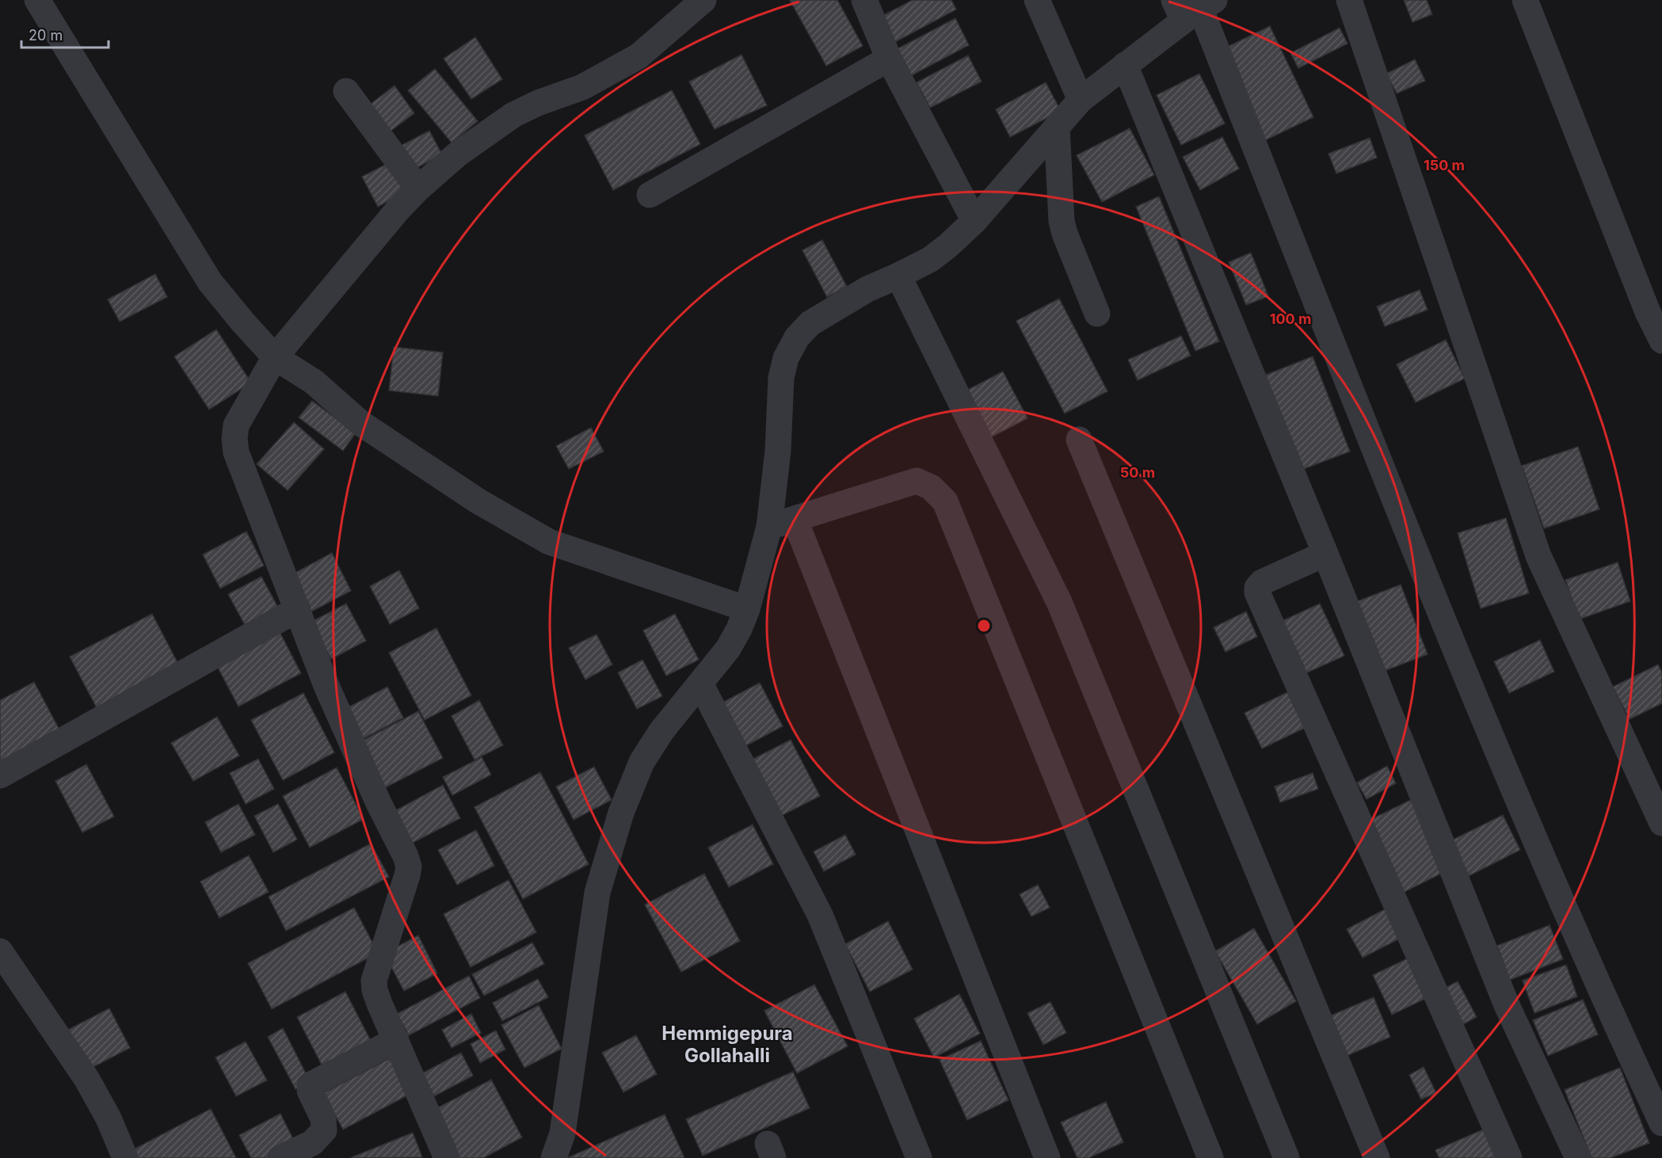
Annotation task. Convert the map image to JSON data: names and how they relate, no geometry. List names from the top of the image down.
{
  "districts": ["Hemmigepura Gollahalli"],
  "scale_bar": "20 m",
  "rings": ["150 m", "100 m", "50 m"]
}
